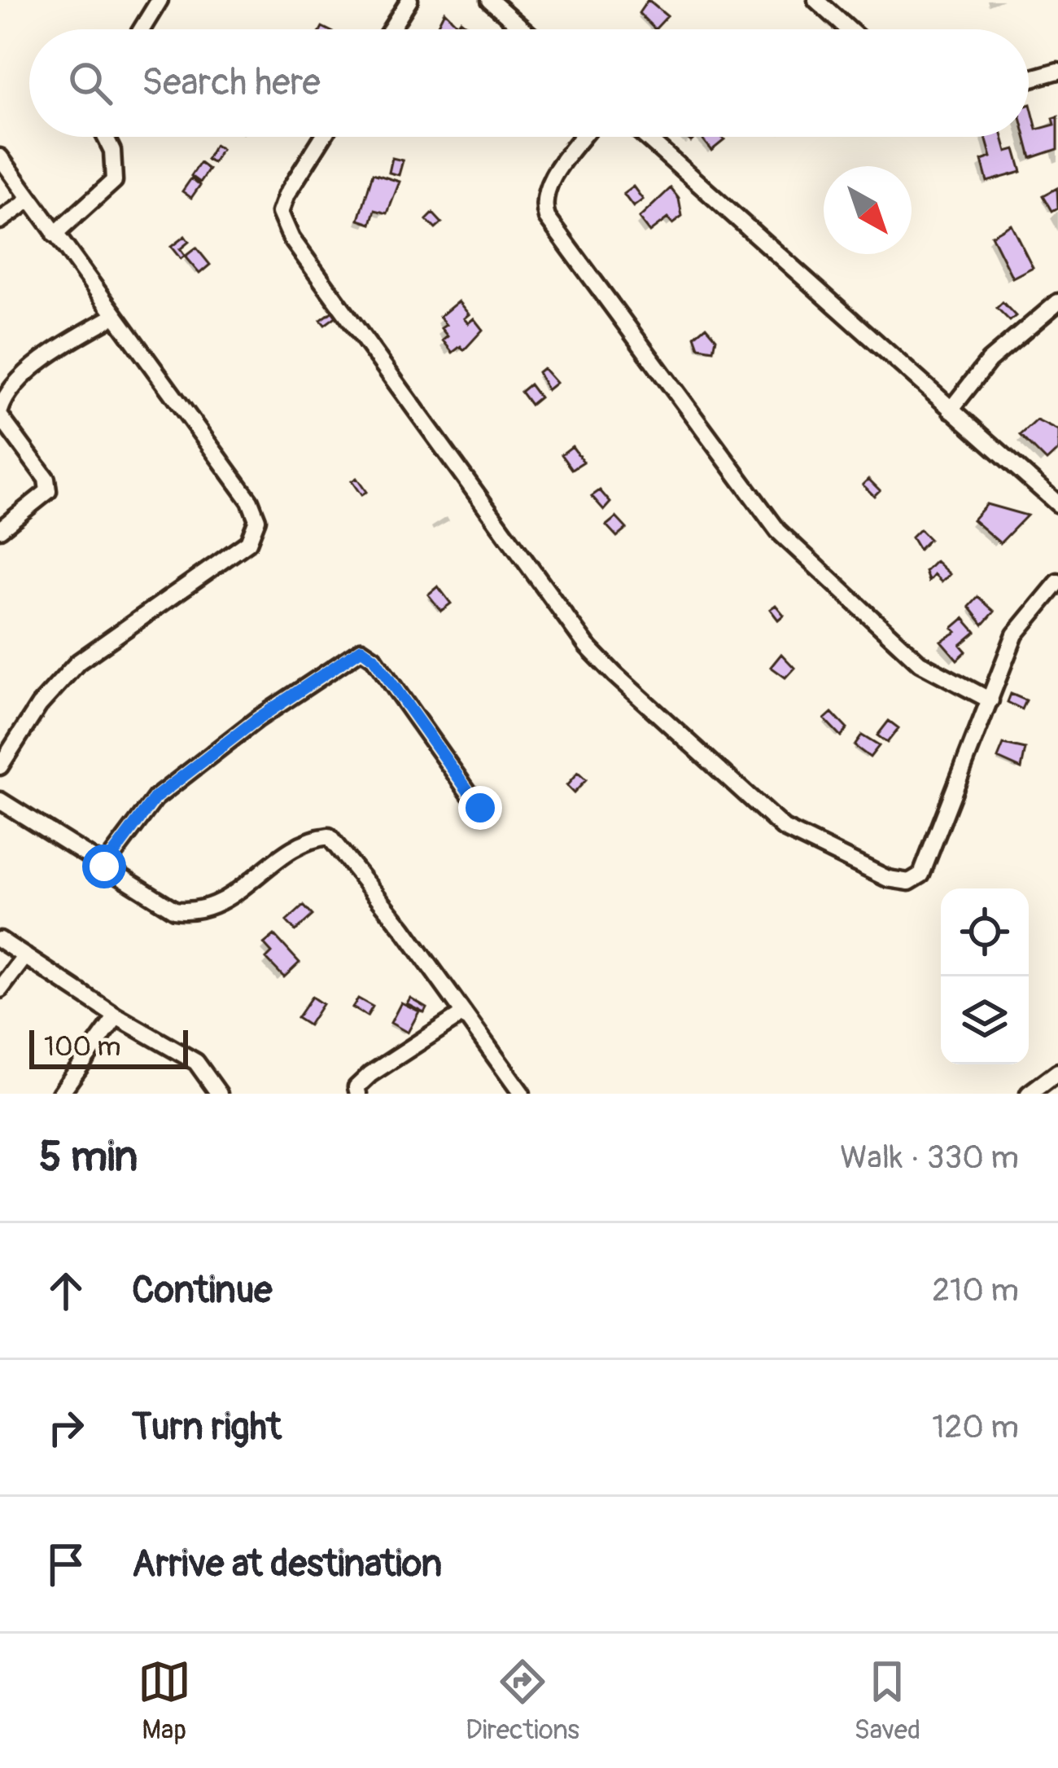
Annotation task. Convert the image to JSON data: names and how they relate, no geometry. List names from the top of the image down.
{
  "scale_bar": "100 m",
  "north": "bottom right",
  "page": {
    "search": "Search here",
    "scale": "100 m",
    "heading": ["5 min", "Walk · 330 m"],
    "list": [
      ["Continue", "210 m"],
      ["Turn right", "120 m"],
      "Arrive at destination"
    ],
    "nav": ["Map", "Directions", "Saved"]
  }
}
